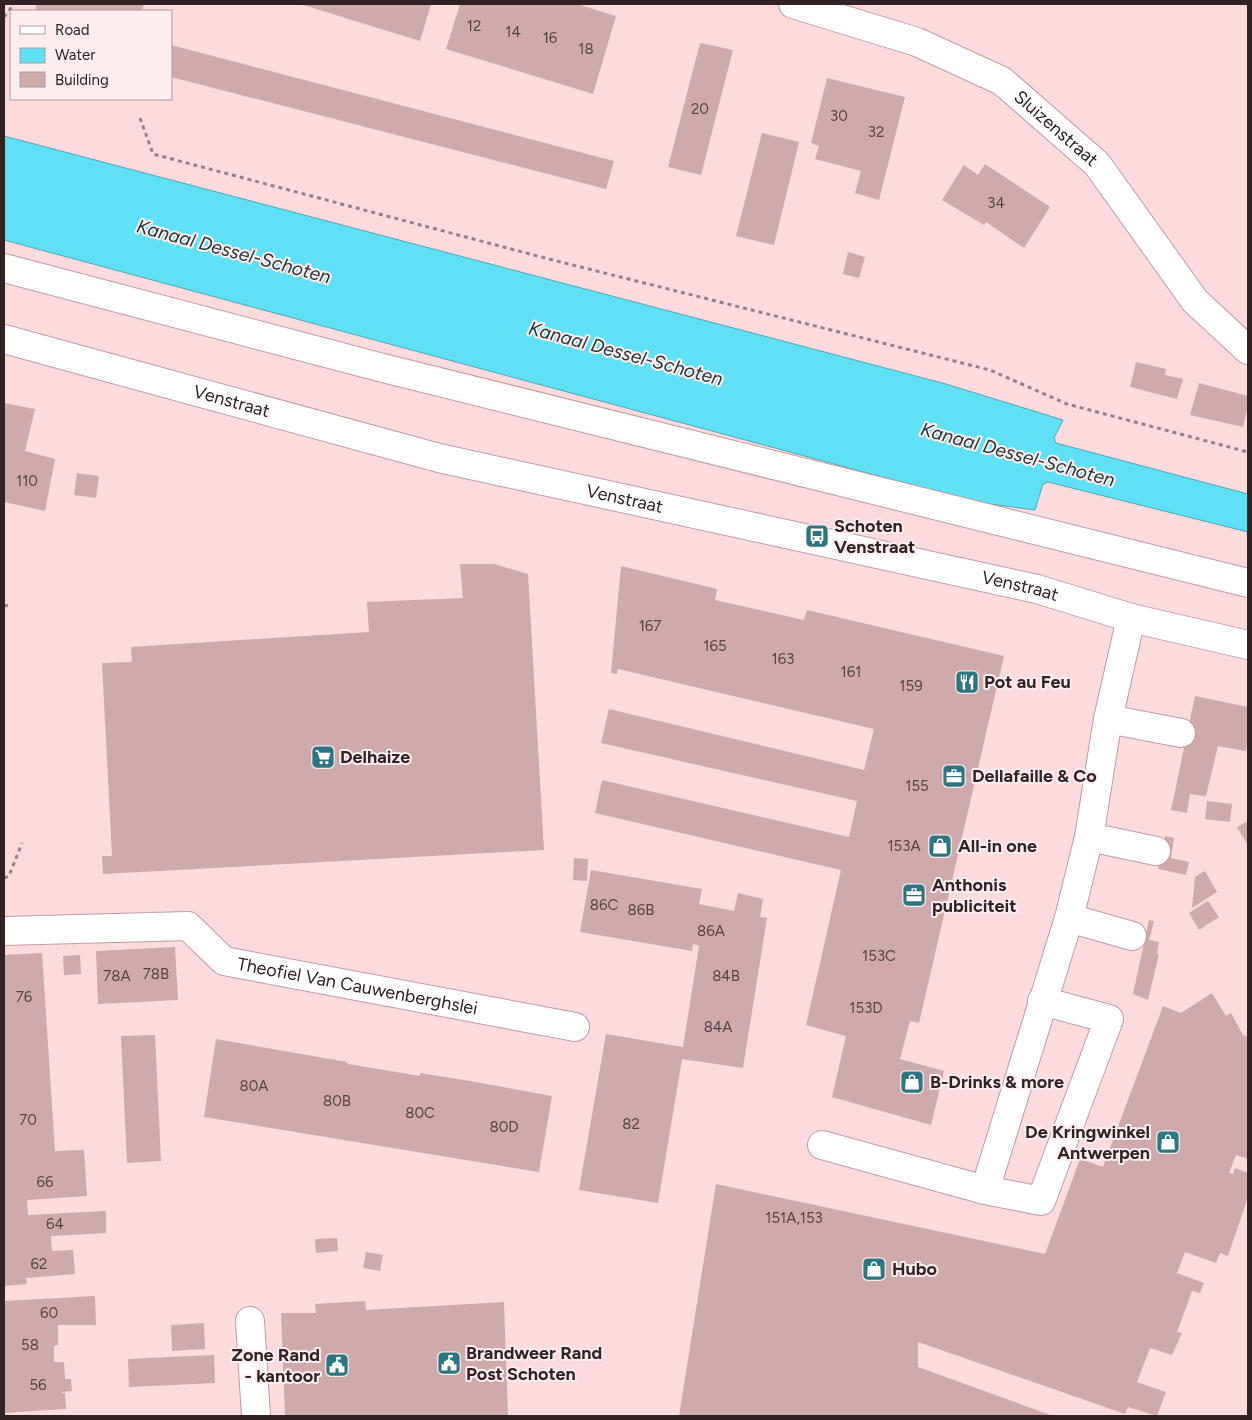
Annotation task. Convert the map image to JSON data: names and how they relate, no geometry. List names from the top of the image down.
{
  "streets": {
    "street": ["Sluizenstraat", "Venstraat", "Theofiel Van Cauwenberghslei"]
  },
  "water": ["Kanaal Dessel-Schoten"],
  "places": {
    "bus stop": ["Schoten Venstraat"],
    "restaurant": ["Pot au Feu"],
    "supermarket": ["Delhaize"],
    "office": ["Dellafaille & Co", "Anthonis publiciteit"],
    "shop": [
      "All-in one",
      "B-Drinks & more",
      "De Kringwinkel Antwerpen",
      "Hubo"
    ],
    "public building": ["Brandweer Rand Post Schoten", "Zone Rand - kantoor"]
  },
  "house_numbers": [
    "12",
    "14",
    "16",
    "18",
    "20",
    "30",
    "32",
    "34",
    "110",
    "167",
    "165",
    "163",
    "161",
    "159",
    "155",
    "153A",
    "86C",
    "86B",
    "86A",
    "153C",
    "78B",
    "78A",
    "84B",
    "76",
    "153D",
    "84A",
    "80A",
    "80B",
    "80C",
    "70",
    "82",
    "80D",
    "66",
    "151A,153",
    "64",
    "62",
    "60",
    "58",
    "56"
  ],
  "legend": ["Road", "Water", "Building"]
}
